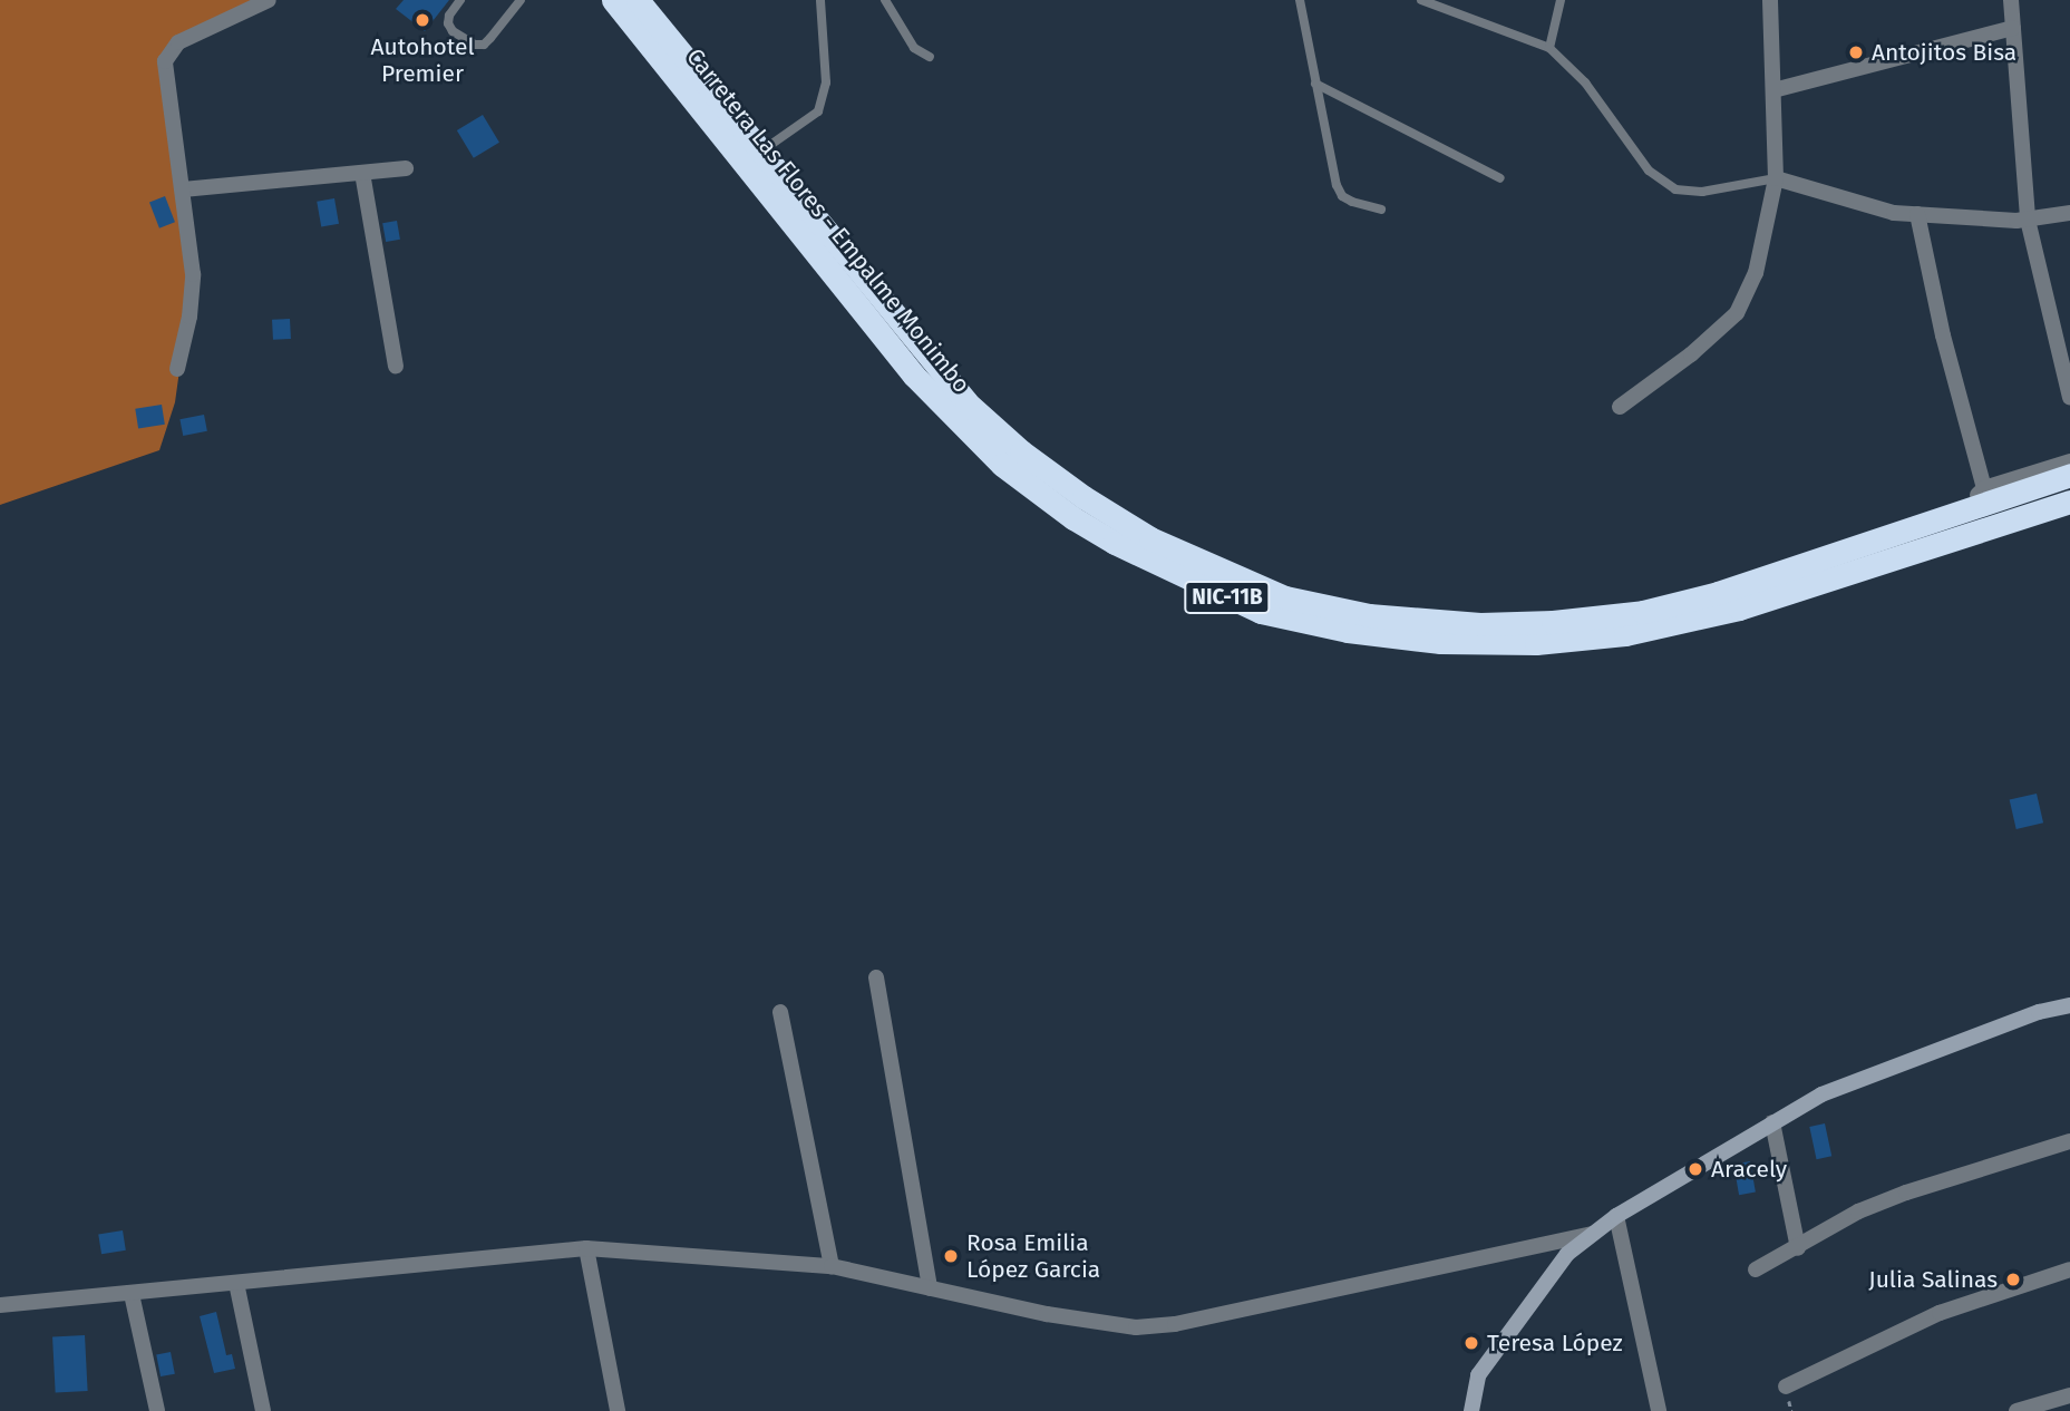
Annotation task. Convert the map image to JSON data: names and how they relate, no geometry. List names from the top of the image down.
{
  "streets": {
    "highway": ["Carretera Las Flores - Empalme Monimbo", "NIC-11B"]
  },
  "places": [
    "Autohotel Premier",
    "Antojitos Bisa",
    "Aracely",
    "Rosa Emilia López Garcia",
    "Julia Salinas",
    "Teresa López"
  ]
}
